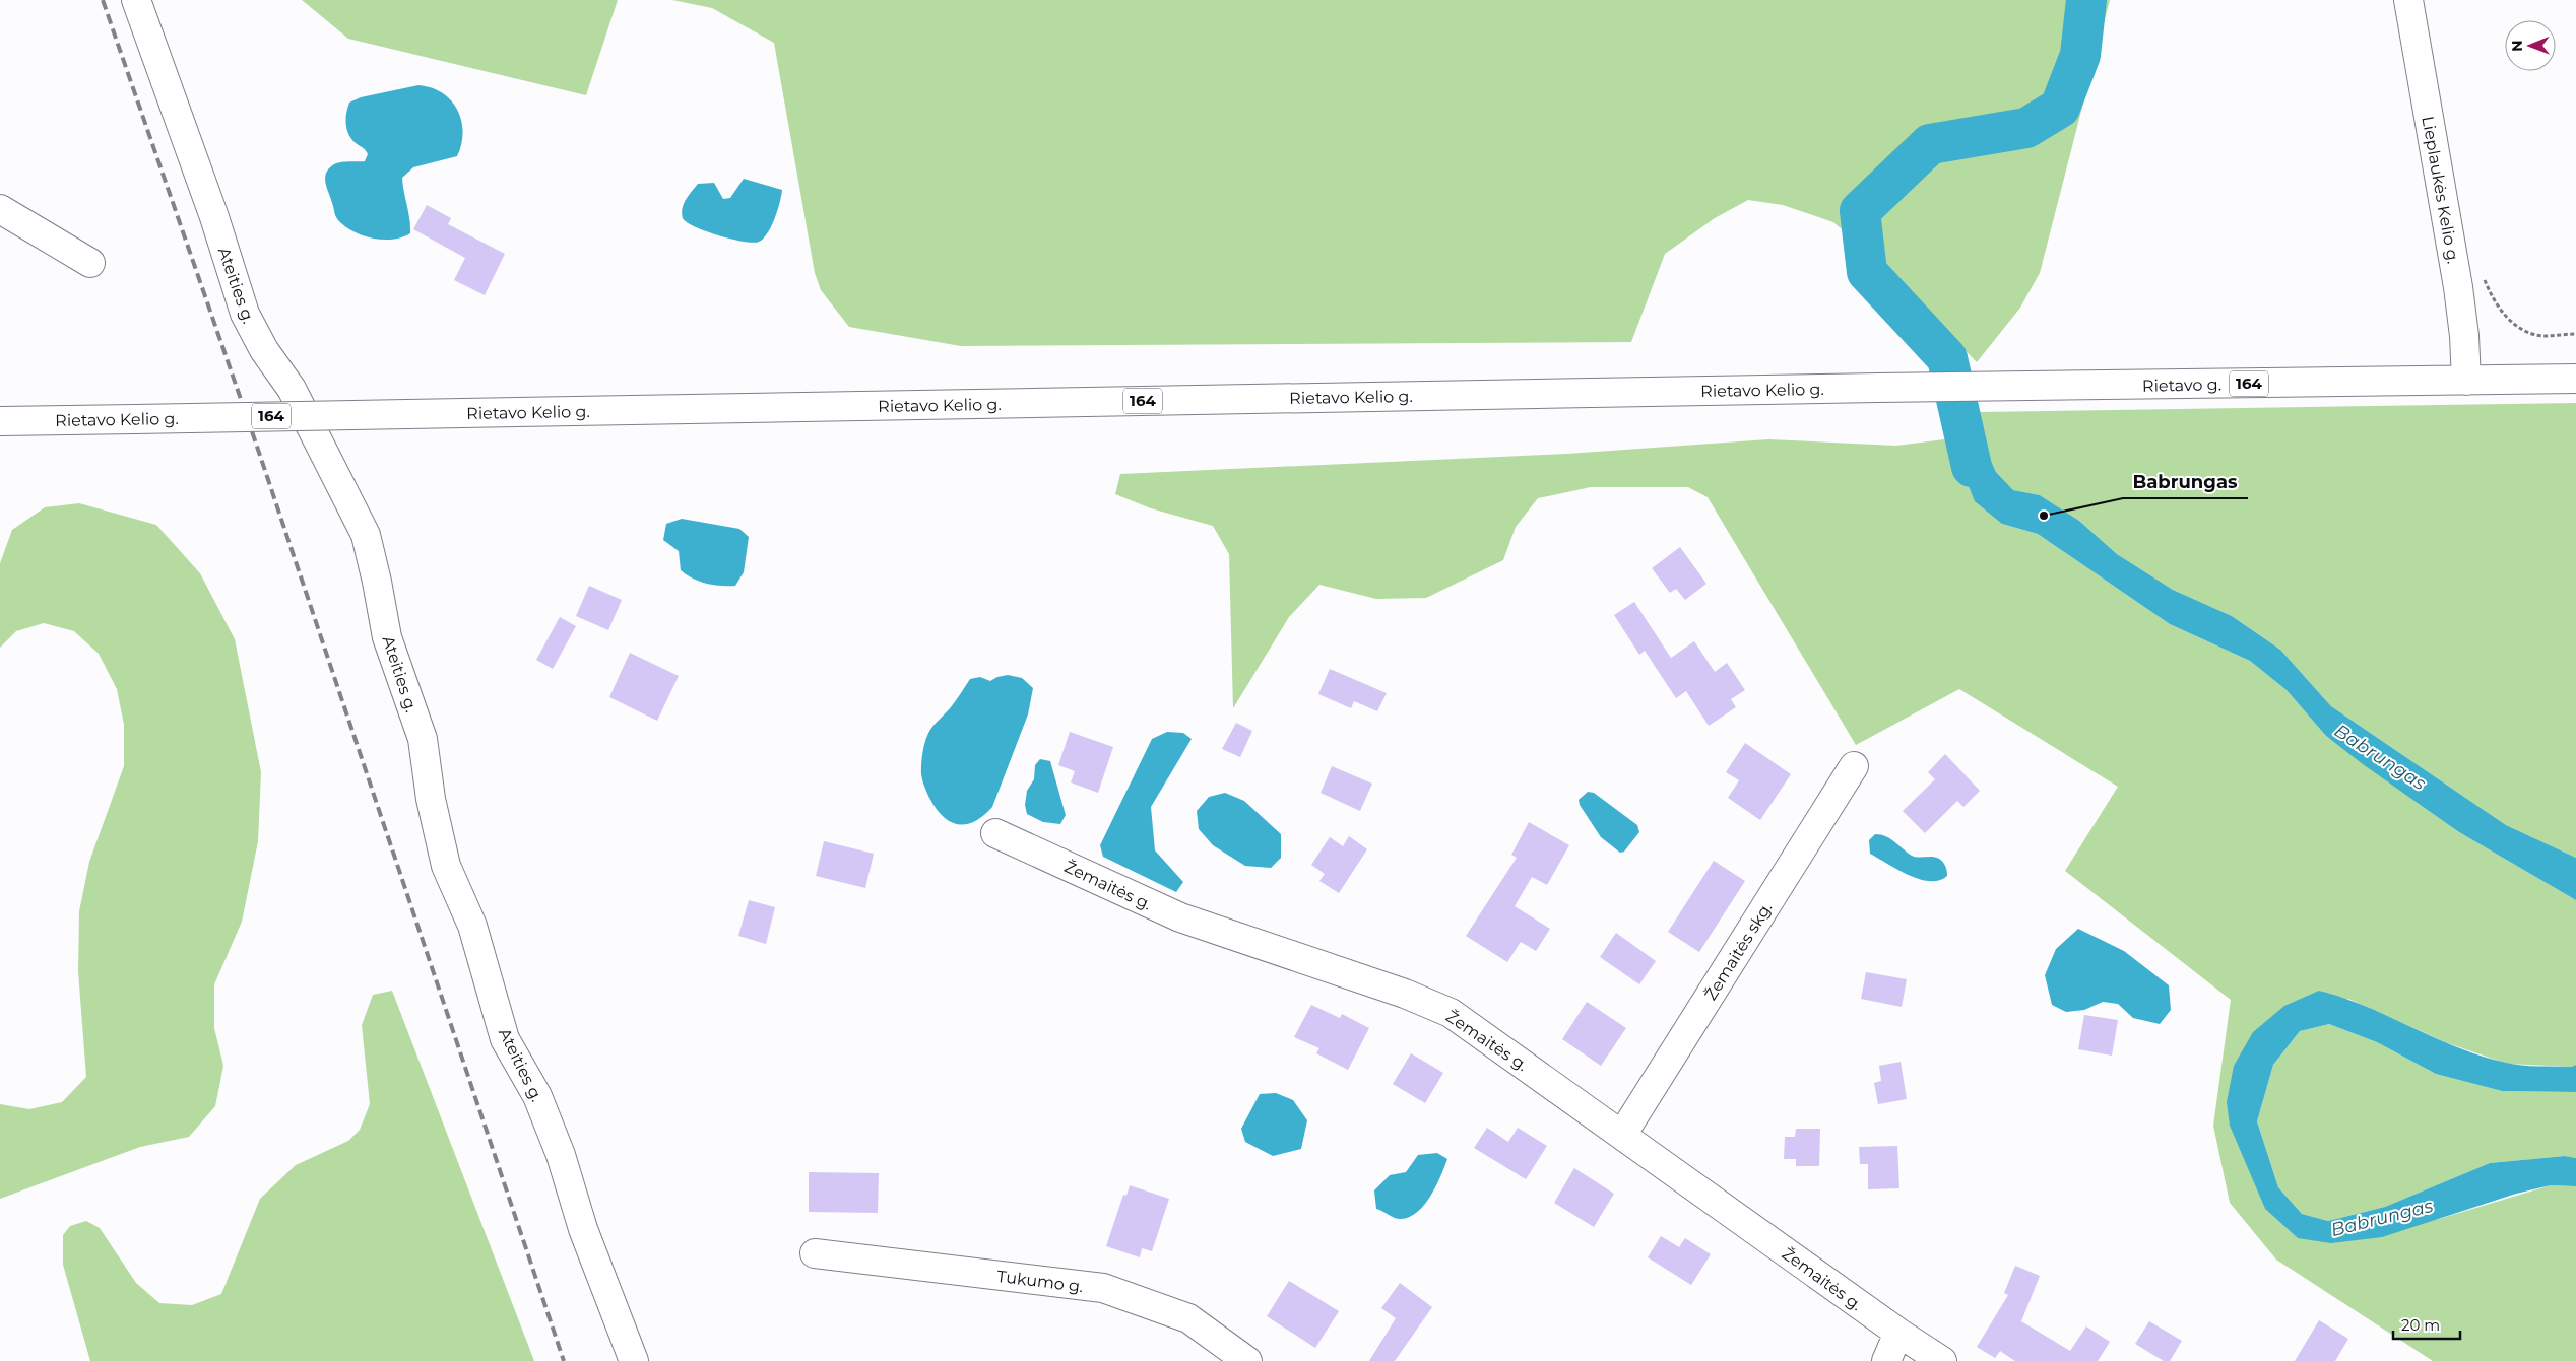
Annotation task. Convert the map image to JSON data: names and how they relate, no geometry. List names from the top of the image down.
{
  "streets": {
    "street": [
      "Lieplaukės Kelio g.",
      "Ateities g.",
      "164",
      "Rietavo g.",
      "Rietavo Kelio g.",
      "Žemaitės g.",
      "Žemaitės skg.",
      "Tukumo g."
    ]
  },
  "crossings": [
    ["Lieplaukės Kelio g.", "Rietavo g."],
    ["Rietavo g.", "Rietavo Kelio g."],
    ["Žemaitės g.", "Žemaitės skg."]
  ],
  "water": ["Babrungas"],
  "places": ["Babrungas"],
  "scale_bar": "20 m",
  "north": "left"
}
